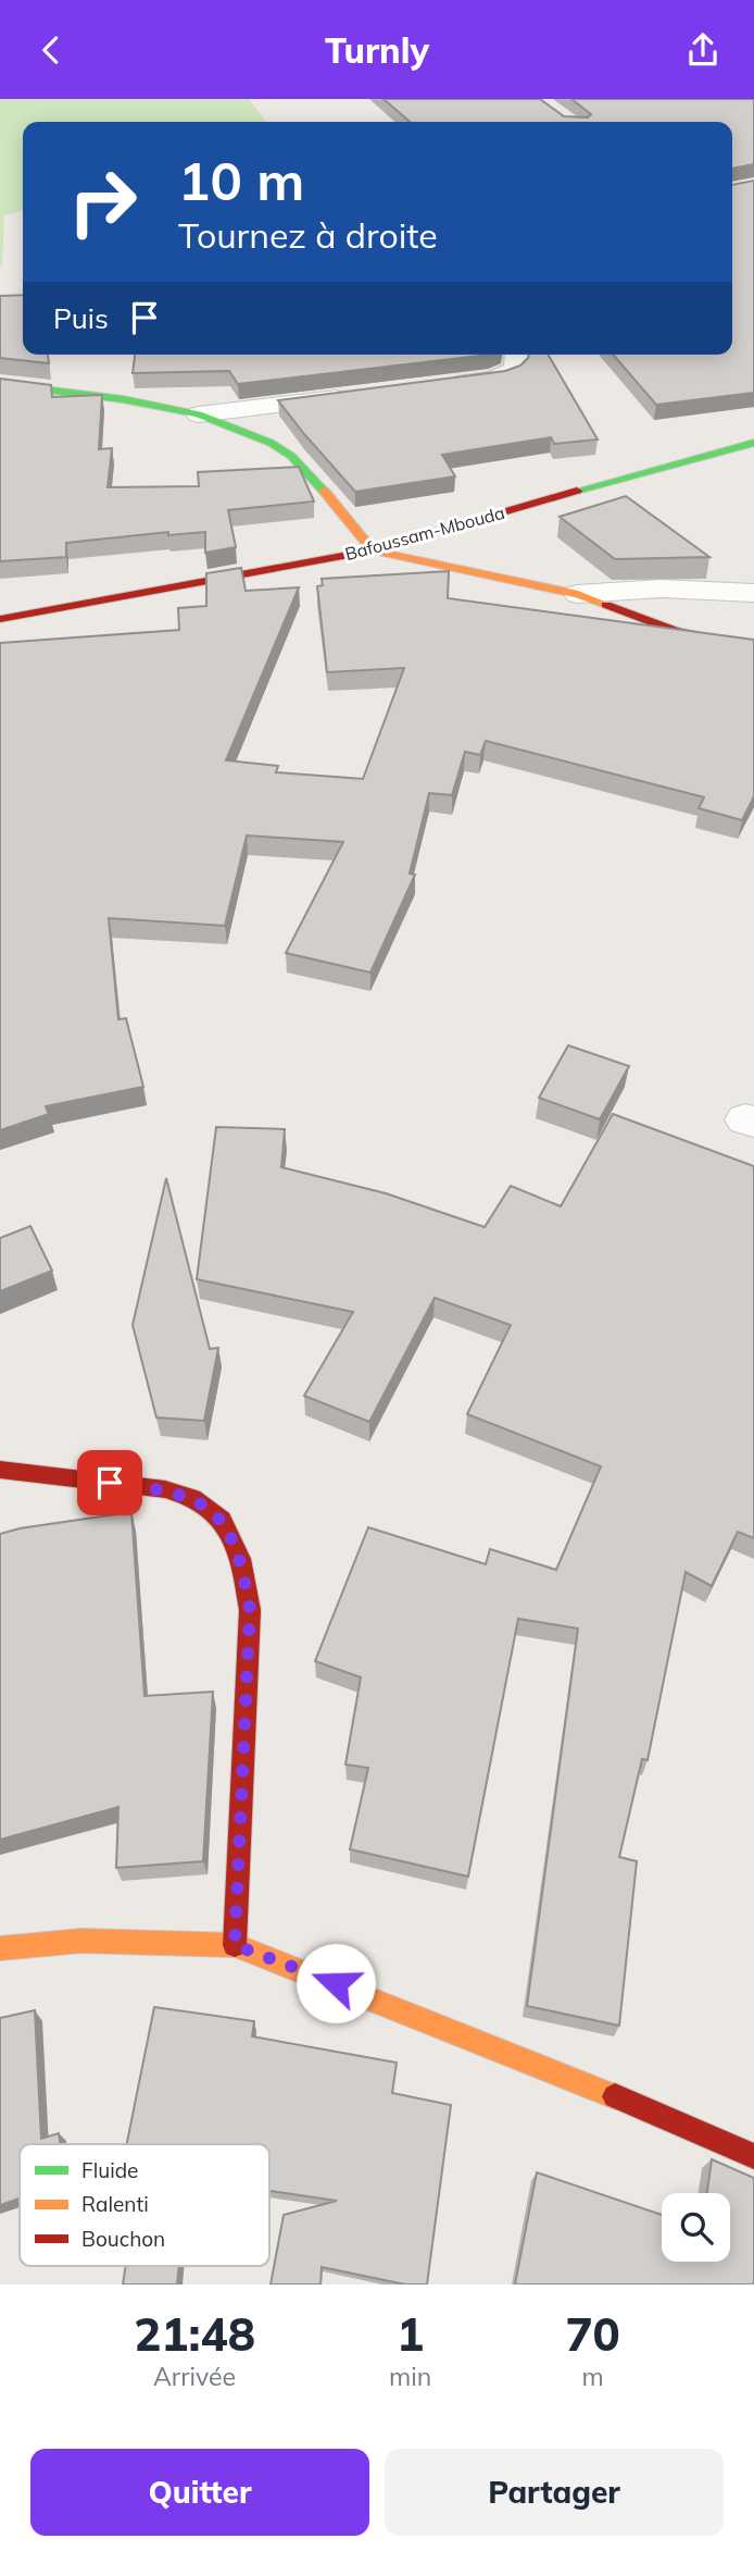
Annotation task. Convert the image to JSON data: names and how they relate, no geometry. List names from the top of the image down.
{
  "streets": {
    "main road": ["Bafoussam-Mbouda"]
  },
  "legend": ["Fluide", "Ralenti", "Bouchon"],
  "page": {
    "header": "Turnly",
    "turn": ["10 m", "Tournez à droite"],
    "then": "Puis",
    "eta": [
      "21:48",
      "Arrivée",
      "1",
      "min",
      "70",
      "m"
    ],
    "buttons": ["Quitter", "Partager"]
  }
}
